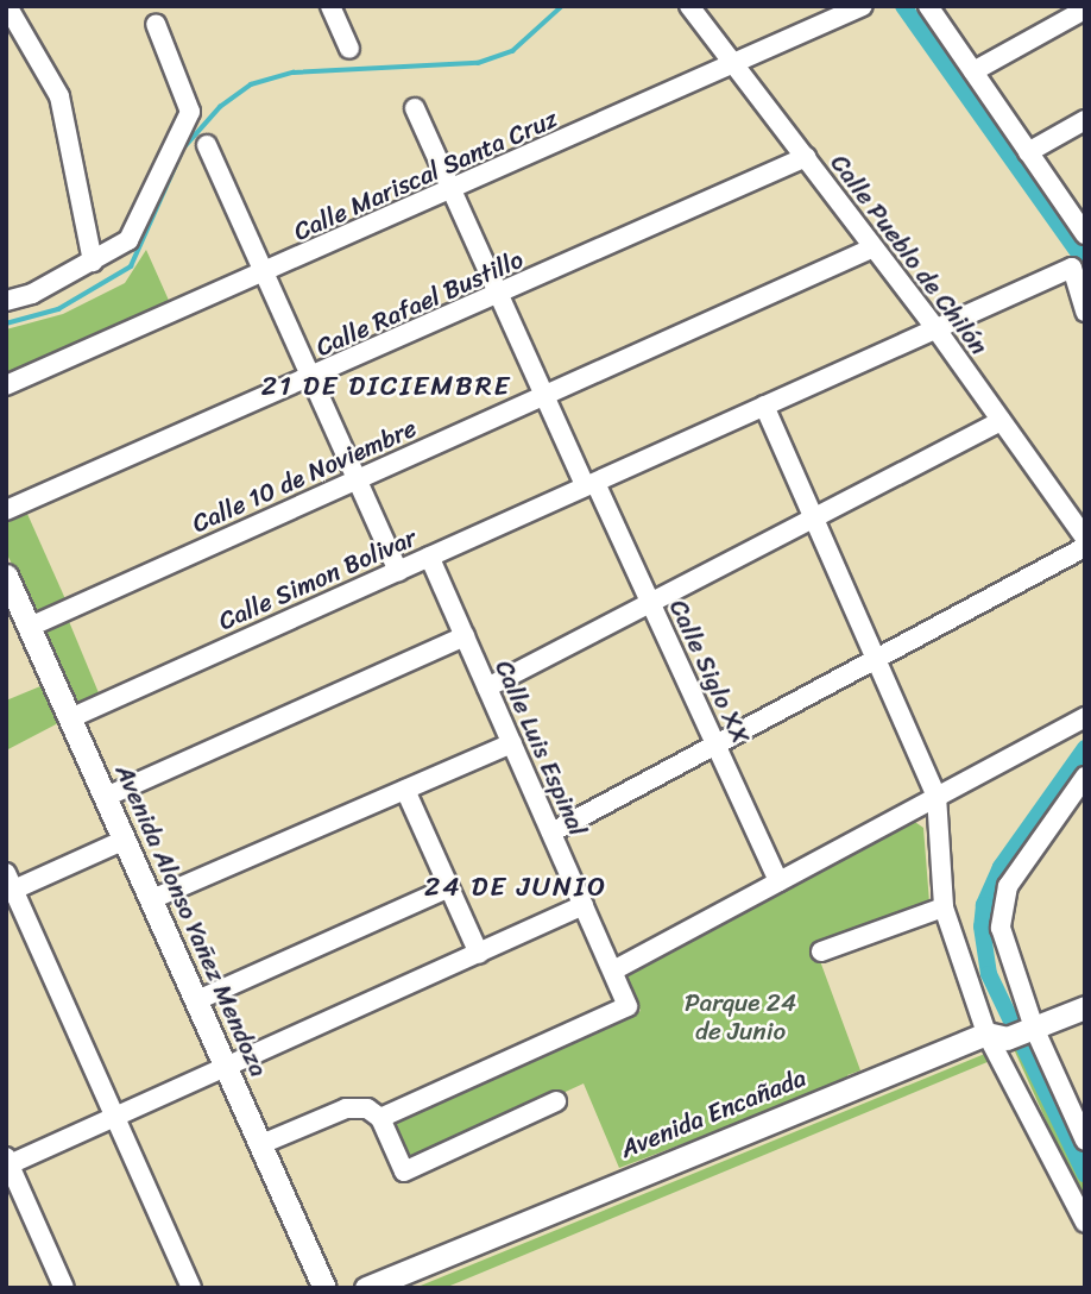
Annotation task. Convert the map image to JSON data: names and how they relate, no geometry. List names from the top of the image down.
{
  "streets": {
    "main road": ["Avenida Alonso Yañez Mendoza", "Avenida Encañada"],
    "street": [
      "Calle Mariscal Santa Cruz",
      "Calle Pueblo de Chilón",
      "Calle Rafael Bustillo",
      "Calle 10 de Noviembre",
      "Calle Simon Bolivar",
      "Calle Siglo XX",
      "Calle Luis Espinal"
    ]
  },
  "crossings": [
    ["Calle Mariscal Santa Cruz", "Calle Pueblo de Chilón"],
    ["Calle Mariscal Santa Cruz", "Calle Siglo XX"],
    ["Calle Pueblo de Chilón", "Calle Rafael Bustillo"],
    ["Calle Pueblo de Chilón", "Calle 10 de Noviembre"],
    ["Calle Rafael Bustillo", "Calle Siglo XX"],
    ["Calle 10 de Noviembre", "Calle Siglo XX"],
    ["Calle 10 de Noviembre", "Avenida Alonso Yañez Mendoza"],
    ["Calle Simon Bolivar", "Calle Siglo XX"],
    ["Calle Simon Bolivar", "Calle Luis Espinal"],
    ["Calle Simon Bolivar", "Avenida Alonso Yañez Mendoza"]
  ],
  "districts": ["21 DE DICIEMBRE", "24 DE JUNIO"],
  "parks": ["Parque 24 de Junio"]
}
